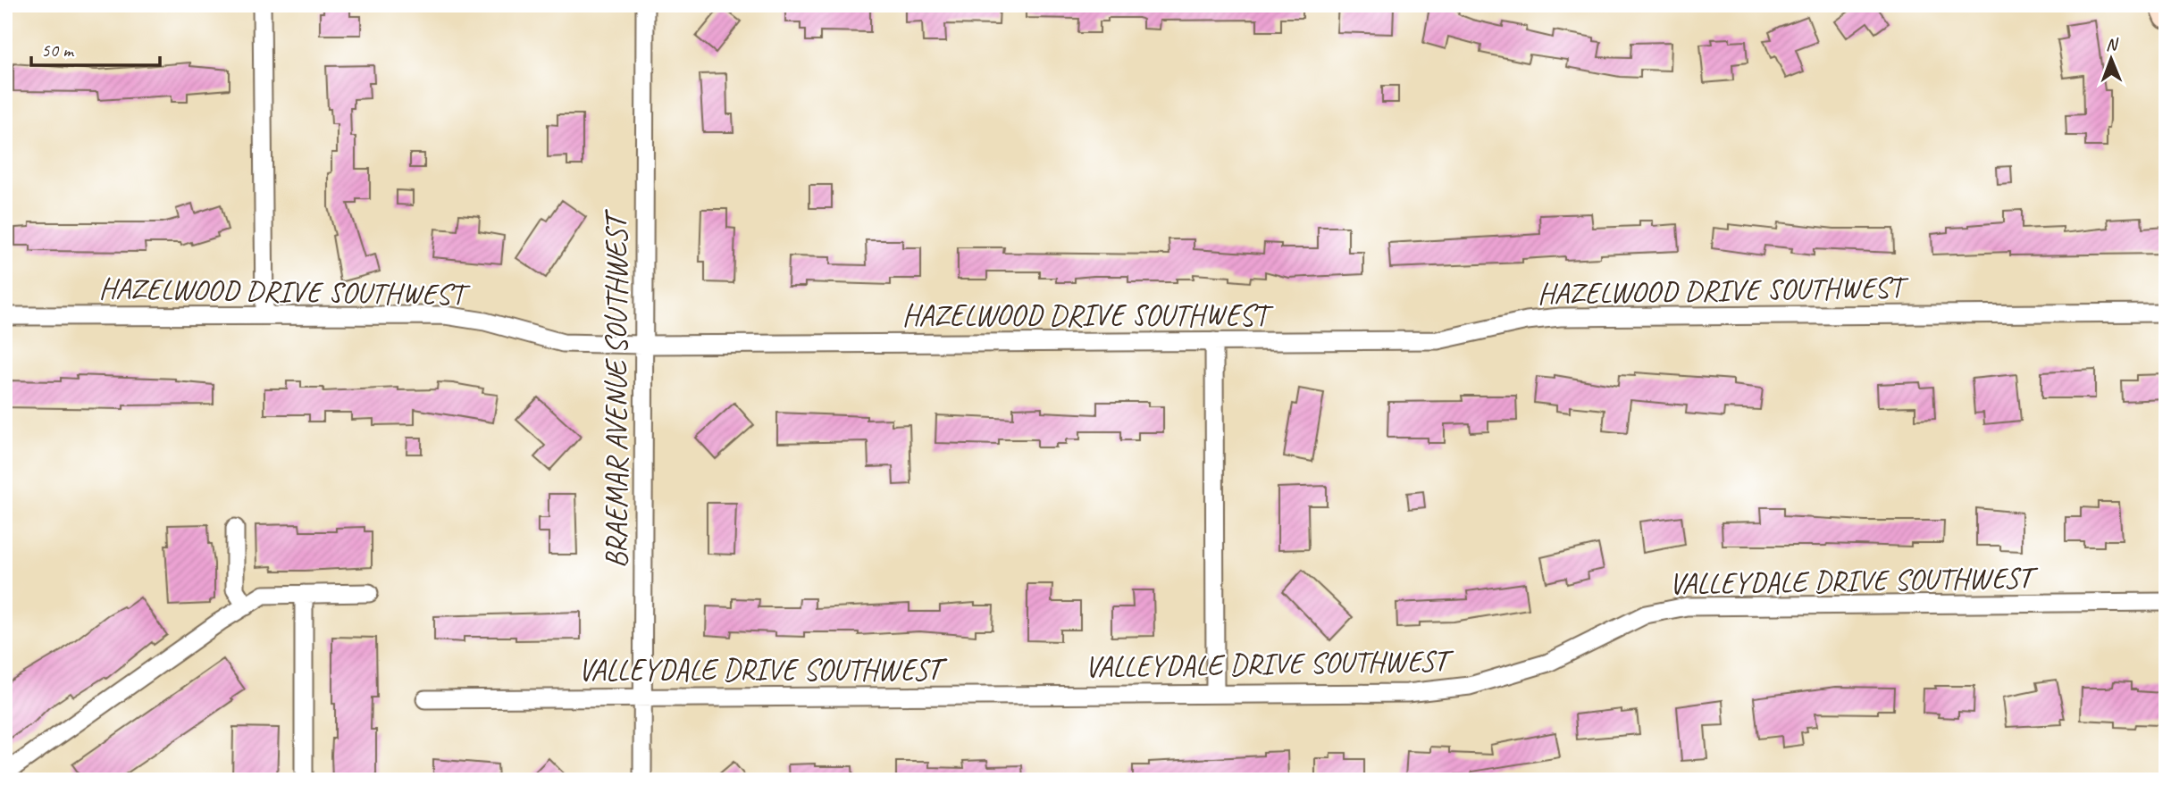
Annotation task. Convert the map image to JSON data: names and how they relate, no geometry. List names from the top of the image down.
{
  "streets": {
    "street": ["HAZELWOOD DRIVE SOUTHWEST", "BRAEMAR AVENUE SOUTHWEST", "VALLEYDALE DRIVE SOUTHWEST"]
  },
  "crossings": [
    ["HAZELWOOD DRIVE SOUTHWEST", "BRAEMAR AVENUE SOUTHWEST"],
    ["BRAEMAR AVENUE SOUTHWEST", "VALLEYDALE DRIVE SOUTHWEST"]
  ],
  "scale_bar": "50 m",
  "north": "top"
}
